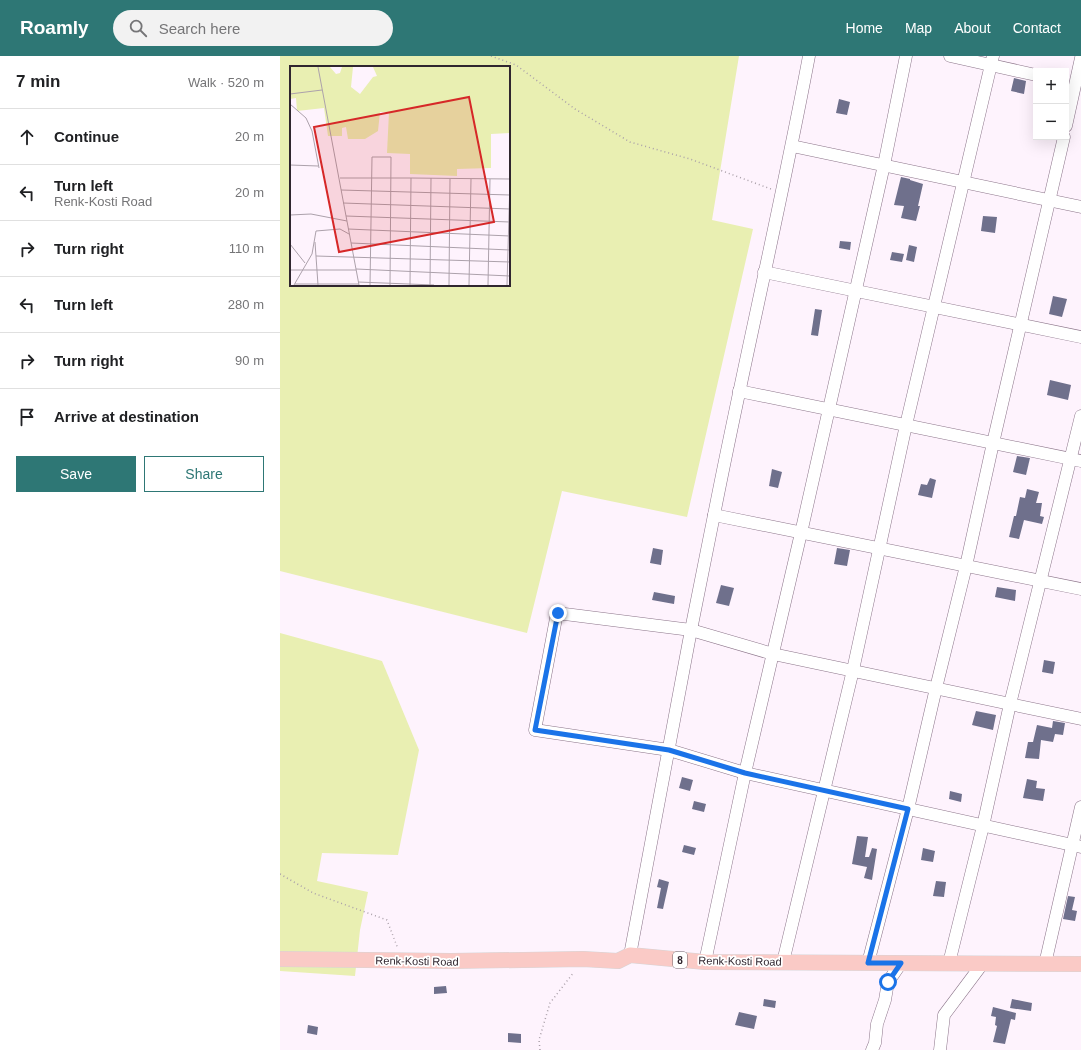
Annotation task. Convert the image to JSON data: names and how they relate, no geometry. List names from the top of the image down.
{
  "streets": {
    "main road": ["8", "Renk-Kosti Road"]
  },
  "page": {
    "header": "Roamly",
    "search": "Search here",
    "nav": [
      "Home",
      "Map",
      "About",
      "Contact"
    ],
    "heading": ["7 min", "Walk · 520 m"],
    "map_buttons": ["+", "−"],
    "list": [
      ["Continue", "20 m"],
      ["Turn left", "Renk-Kosti Road", "20 m"],
      ["Turn right", "110 m"],
      ["Turn left", "280 m"],
      ["Turn right", "90 m"],
      "Arrive at destination"
    ],
    "buttons": ["Save", "Share"]
  }
}
